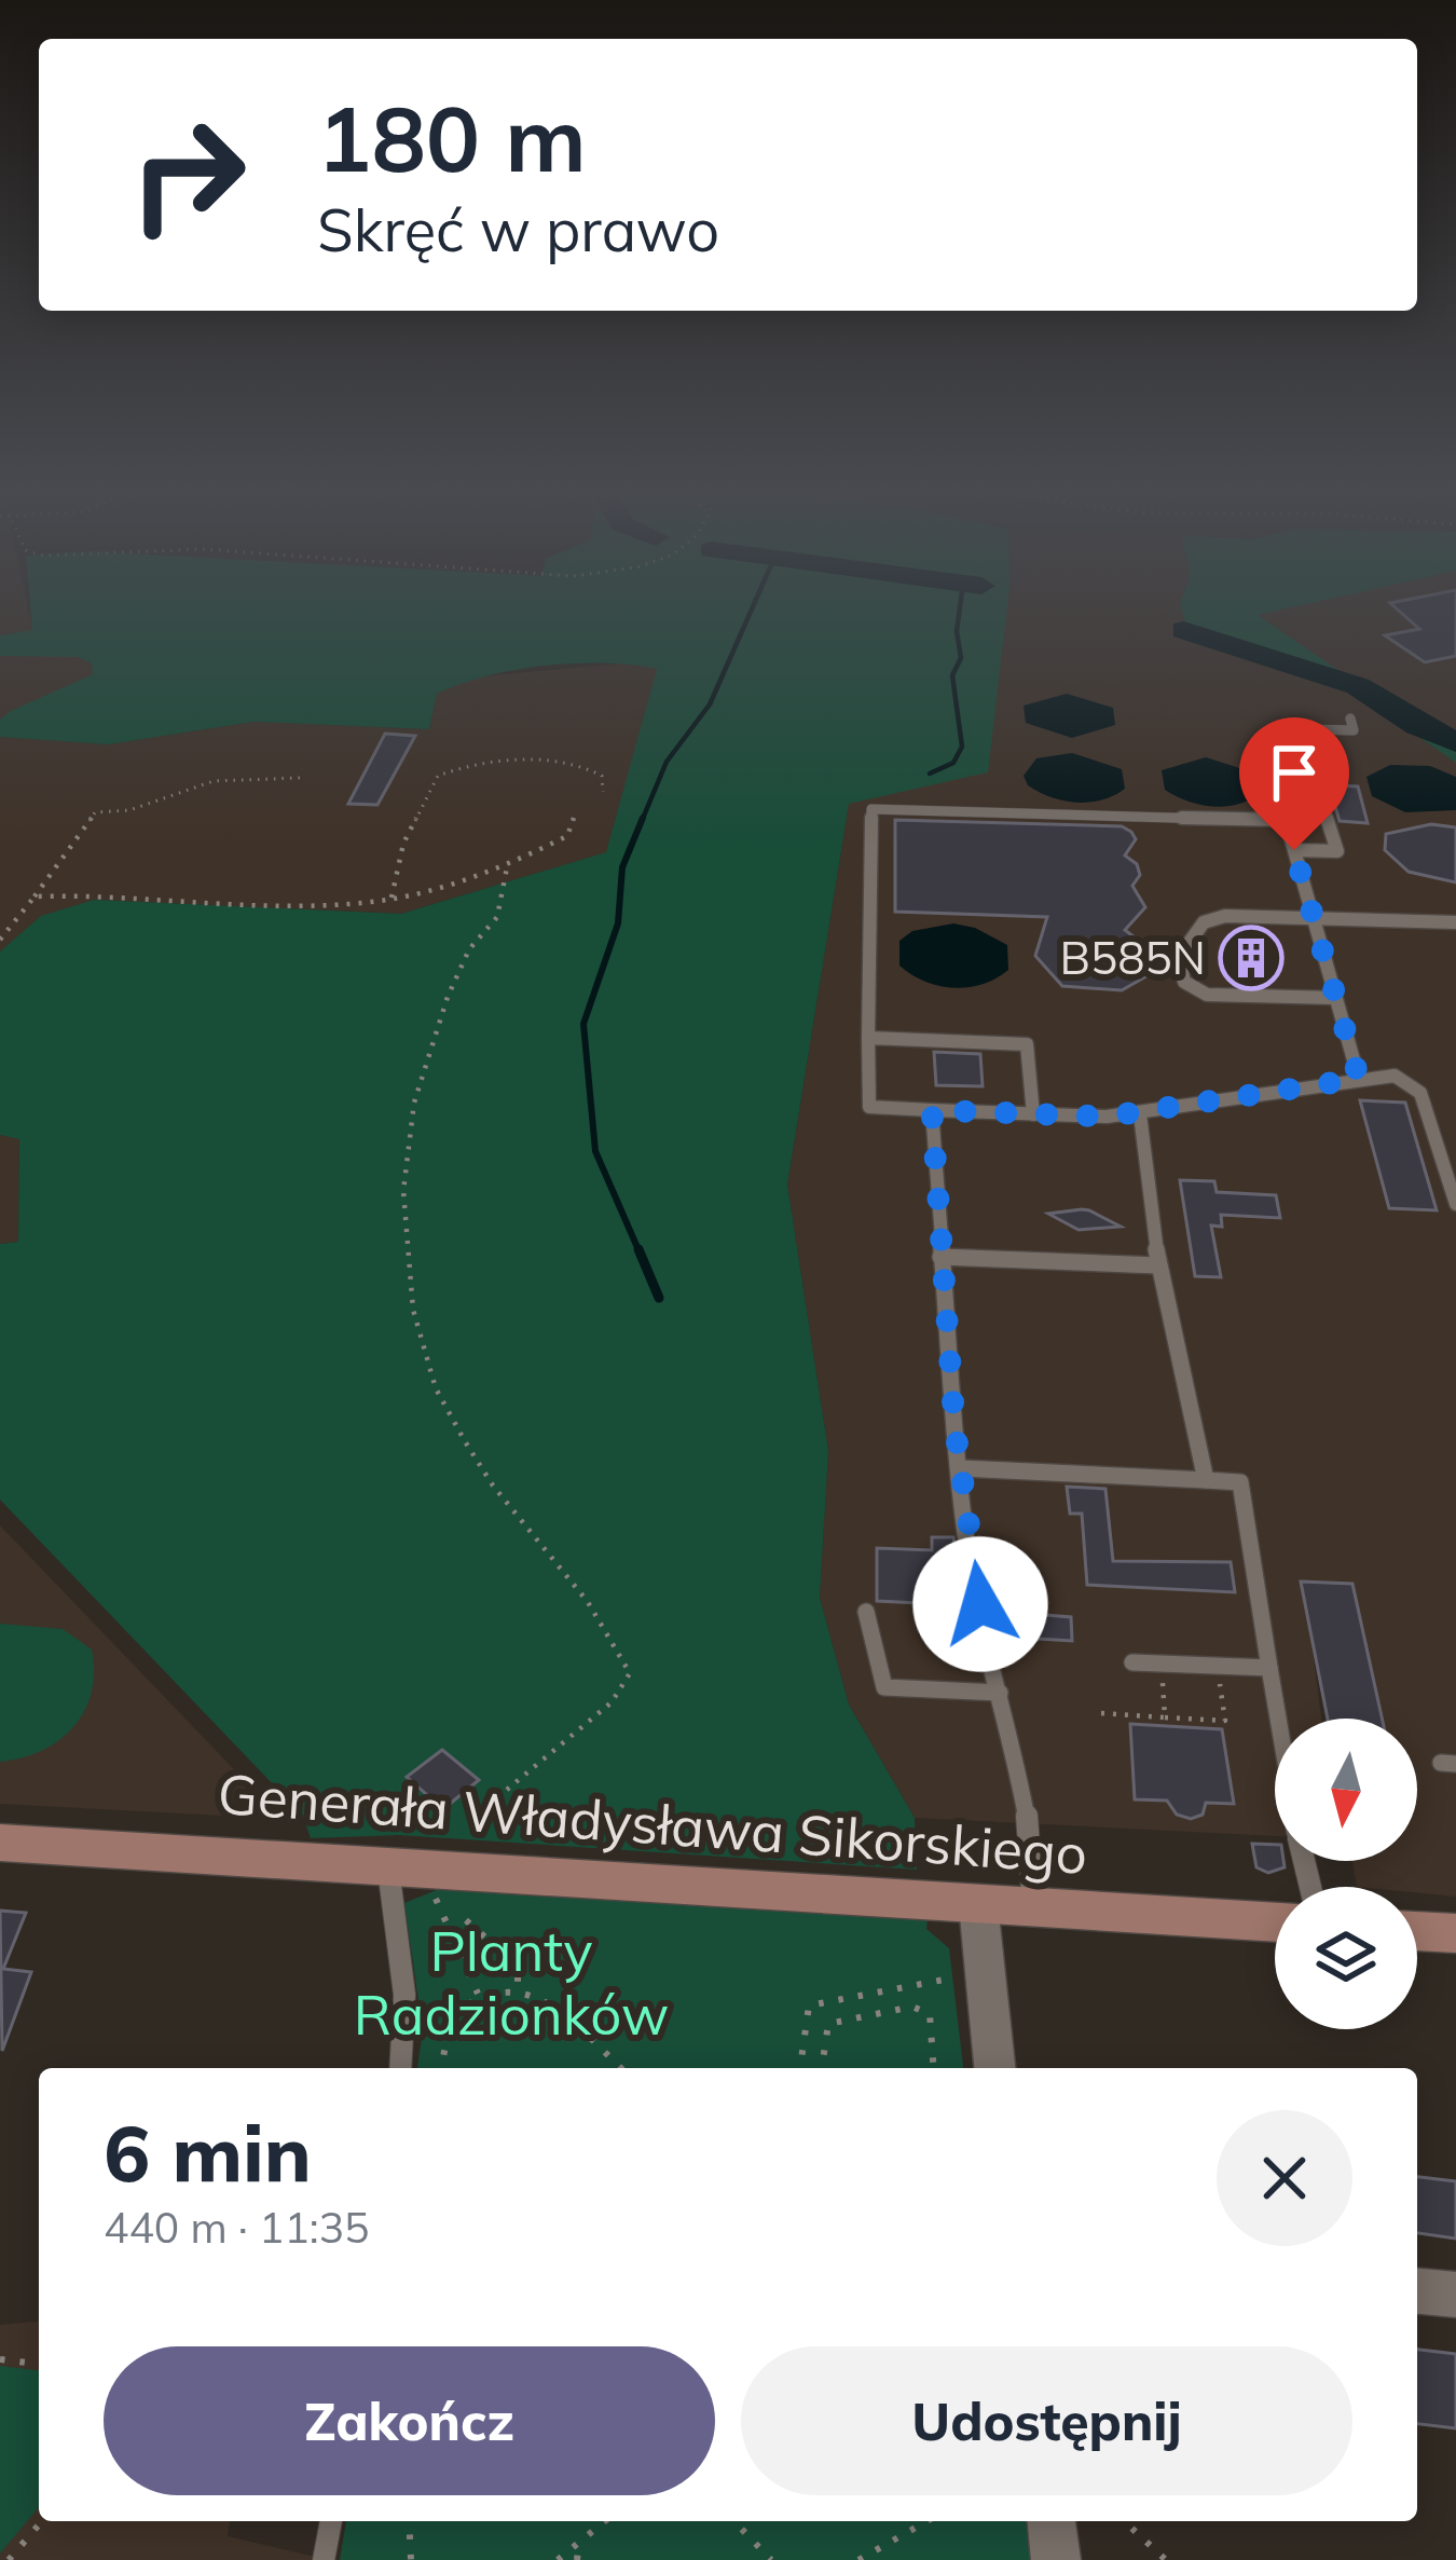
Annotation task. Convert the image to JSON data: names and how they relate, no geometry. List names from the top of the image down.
{
  "streets": {
    "street": ["Generała Władysława Sikorskiego"]
  },
  "parks": ["Planty Radzionków"],
  "places": {
    "building": ["B585N"]
  },
  "north": "bottom",
  "page": {
    "turn": ["180 m", "Skręć w prawo"],
    "heading": ["6 min", "440 m · 11:35"],
    "buttons": ["Zakończ", "Udostępnij"]
  }
}
